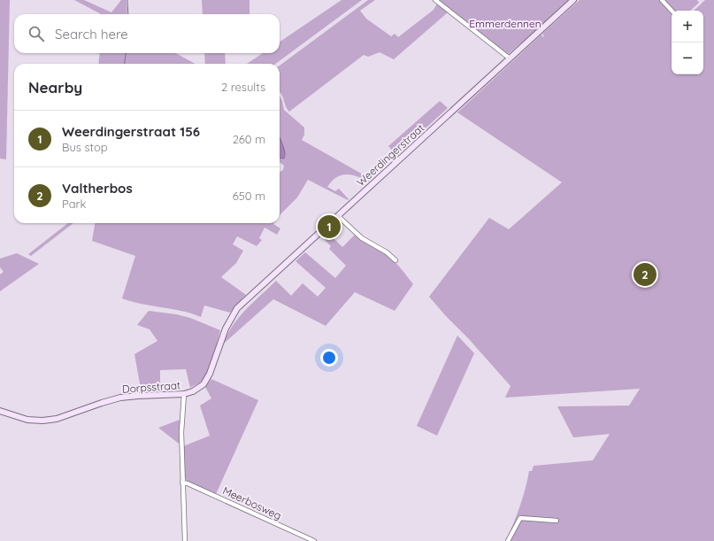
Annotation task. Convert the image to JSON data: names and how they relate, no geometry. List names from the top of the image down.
{
  "streets": {
    "main road": ["Weerdingerstraat", "Dorpsstraat"],
    "street": ["Meerbosweg"]
  },
  "crossings": [
    ["Weerdingerstraat", "Dorpsstraat"]
  ],
  "parks": ["Emmerdennen"],
  "page": {
    "map_buttons": ["+", "−"],
    "search": "Search here",
    "heading": ["Nearby", "2 results"],
    "list": [
      {
        "mark": "1",
        "name": "Weerdingerstraat 156",
        "note": "Bus stop",
        "value": "260 m"
      },
      {
        "mark": "2",
        "name": "Valtherbos",
        "note": "Park",
        "value": "650 m"
      }
    ],
    "pins": ["1", "2"]
  }
}
